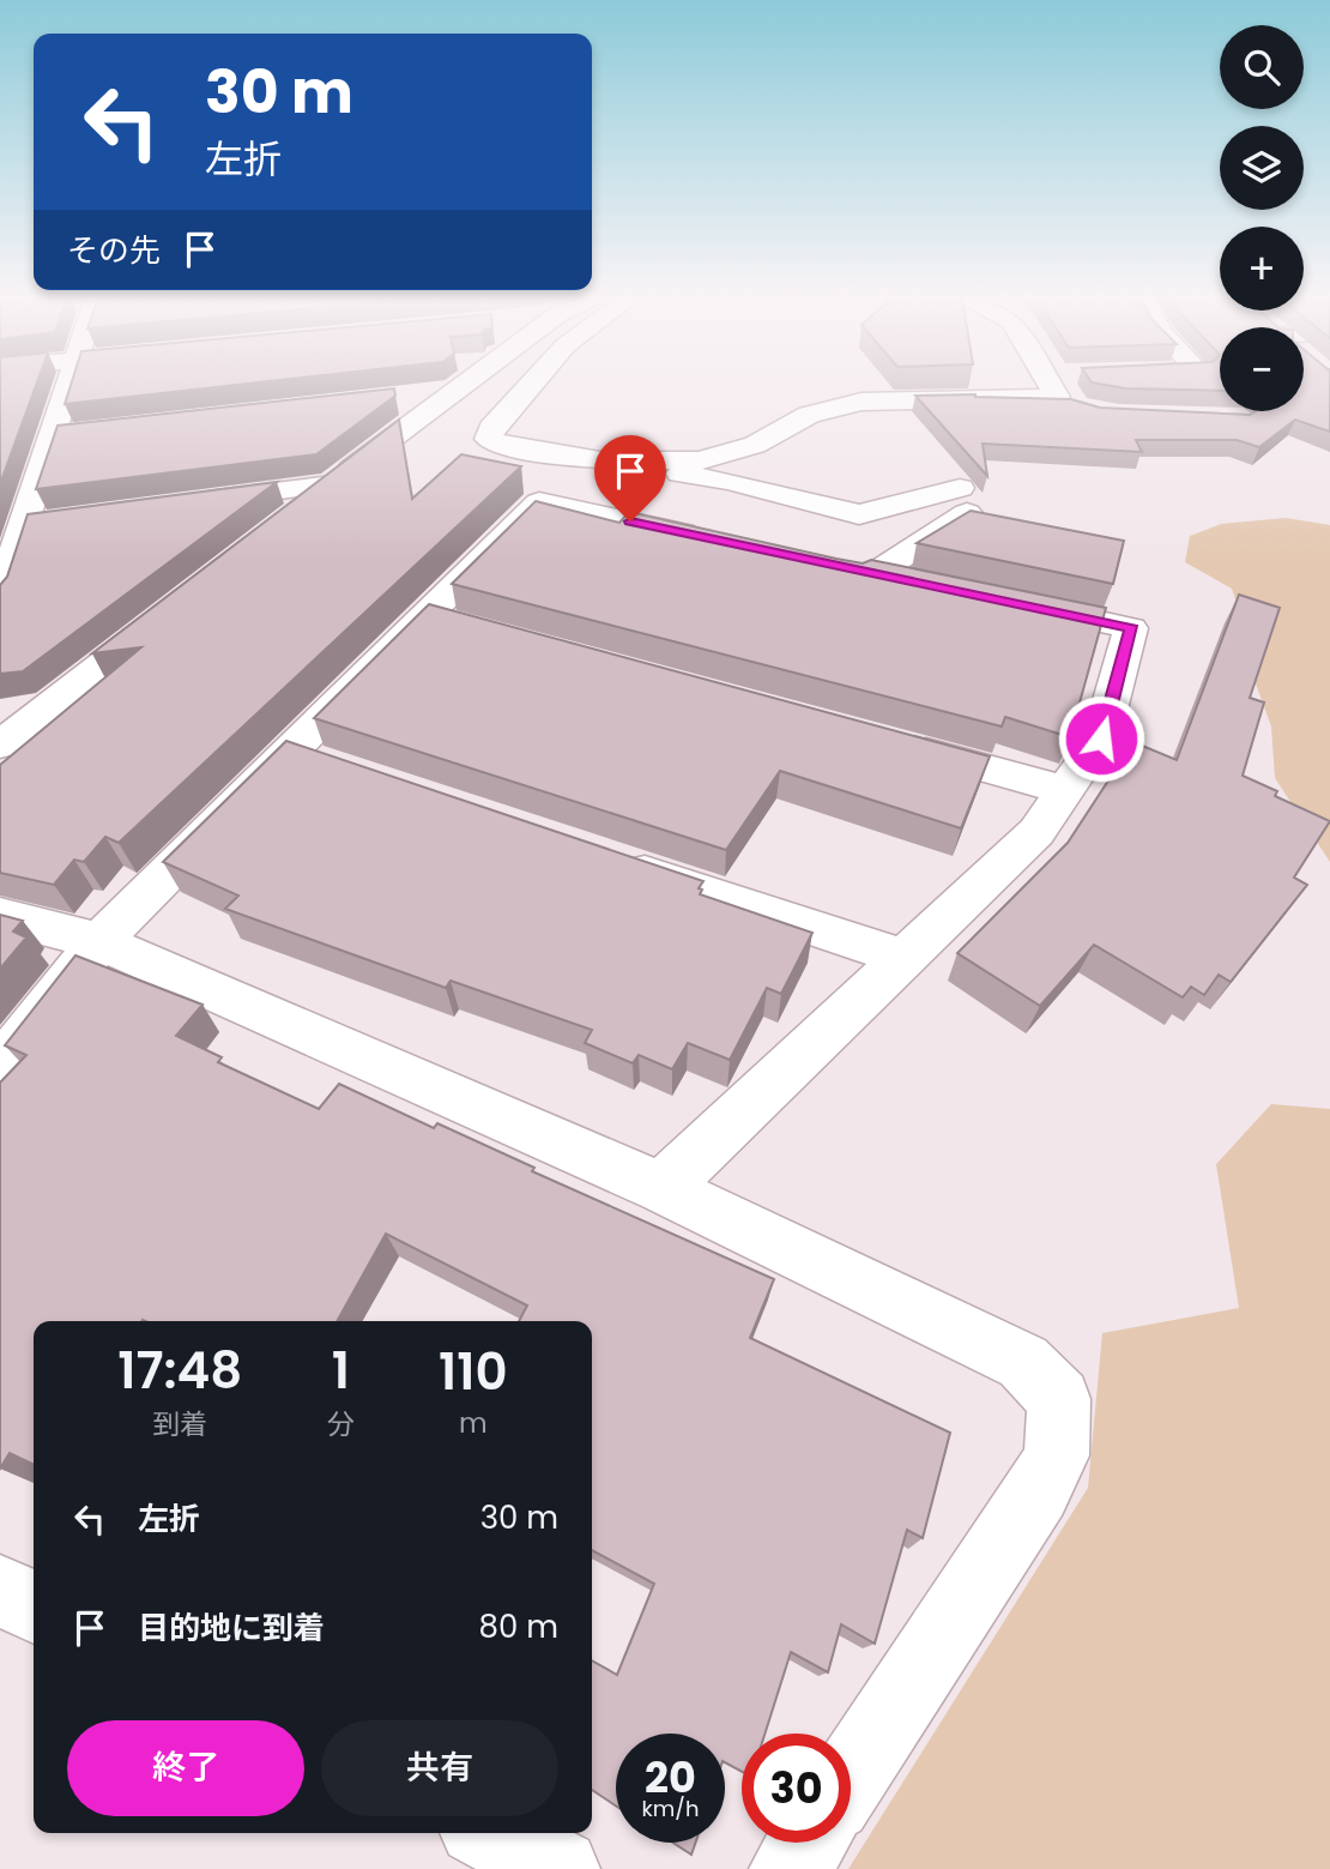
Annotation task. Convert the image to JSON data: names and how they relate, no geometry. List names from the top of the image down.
{
  "page": {
    "map_buttons": ["+", "−"],
    "turn": ["30 m", "左折"],
    "then": "その先",
    "eta": [
      "17:48",
      "到着",
      "1",
      "分",
      "110",
      "m"
    ],
    "list": [
      {
        "name": "左折",
        "value": "30 m"
      },
      {
        "name": "目的地に到着",
        "value": "80 m"
      }
    ],
    "buttons": ["終了", "共有"],
    "speed": "20 km/h",
    "limit": "30"
  }
}
